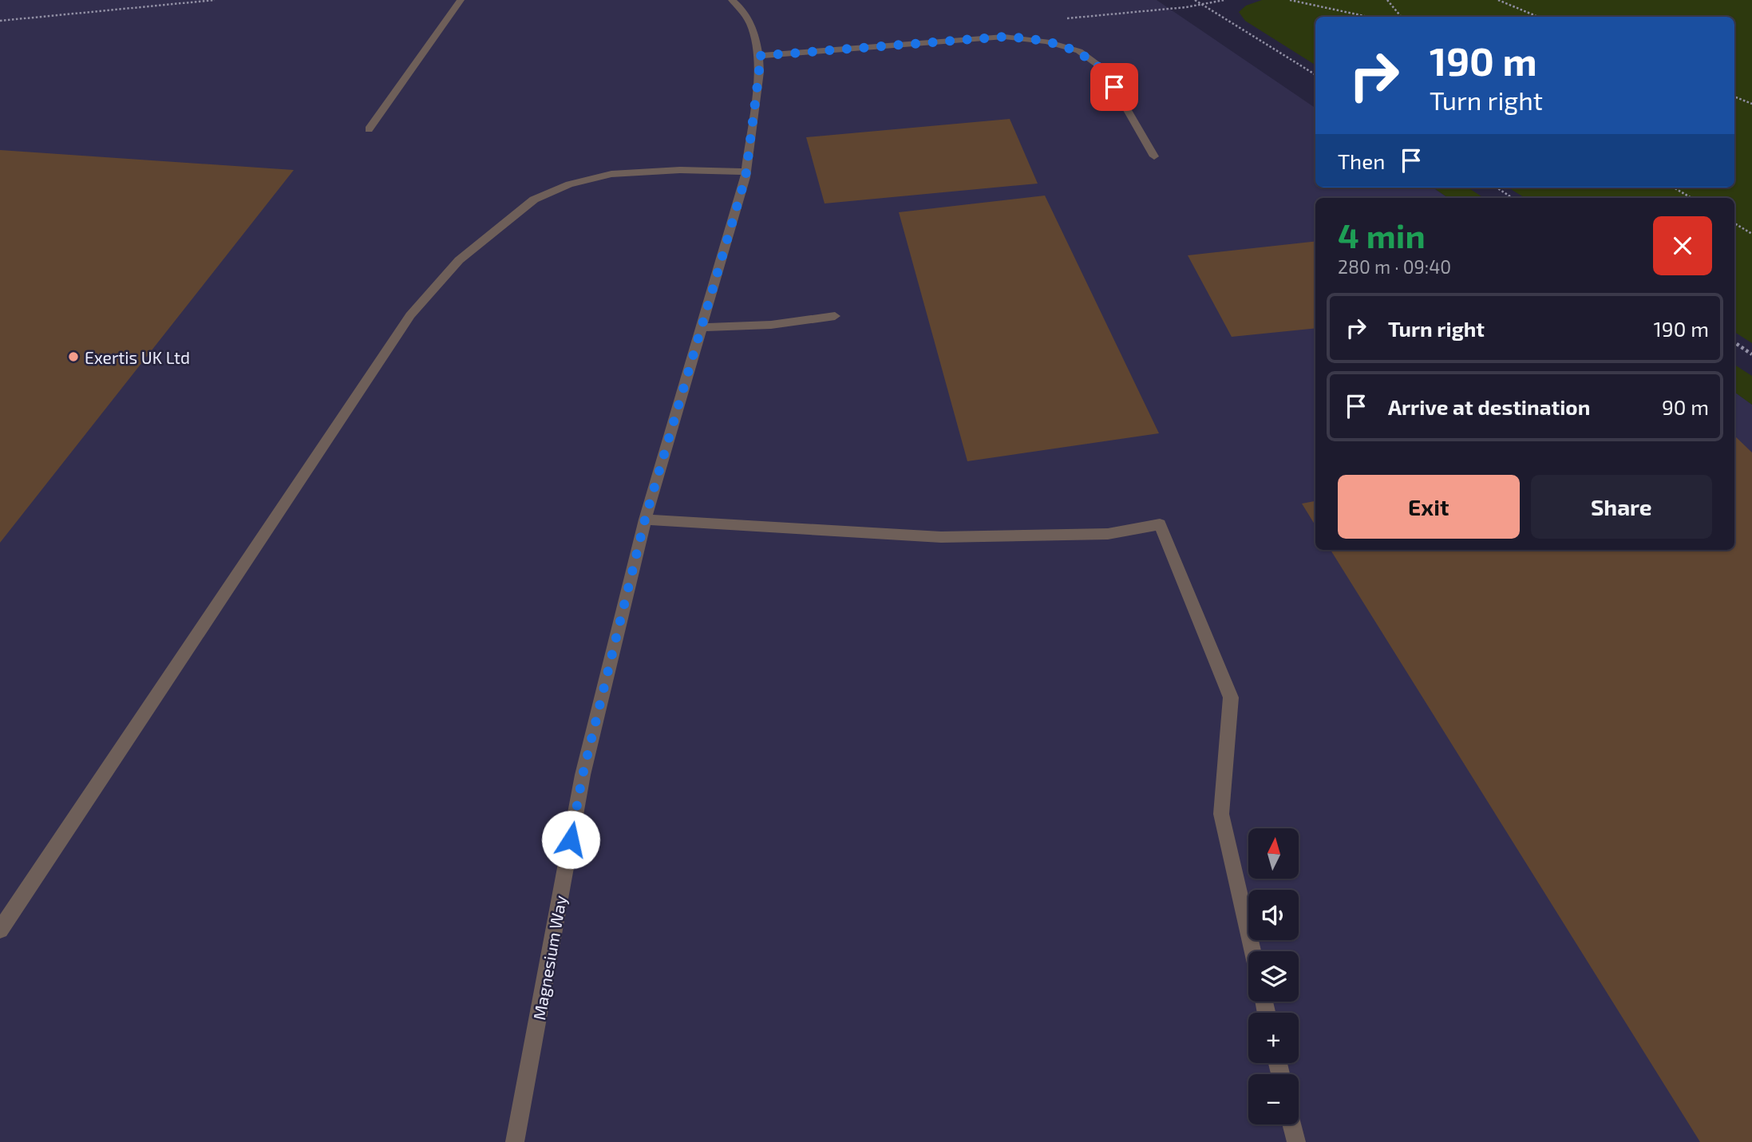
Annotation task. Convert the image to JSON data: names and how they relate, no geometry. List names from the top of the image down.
{
  "streets": {
    "street": ["Magnesium Way"]
  },
  "places": ["Exertis UK Ltd"],
  "north": "top",
  "page": {
    "turn": ["190 m", "Turn right"],
    "then": "Then",
    "heading": ["4 min", "280 m · 09:40"],
    "list": [
      {
        "name": "Turn right",
        "value": "190 m"
      },
      {
        "name": "Arrive at destination",
        "value": "90 m"
      }
    ],
    "buttons": ["Exit", "Share"],
    "map_buttons": ["+", "−"]
  }
}
